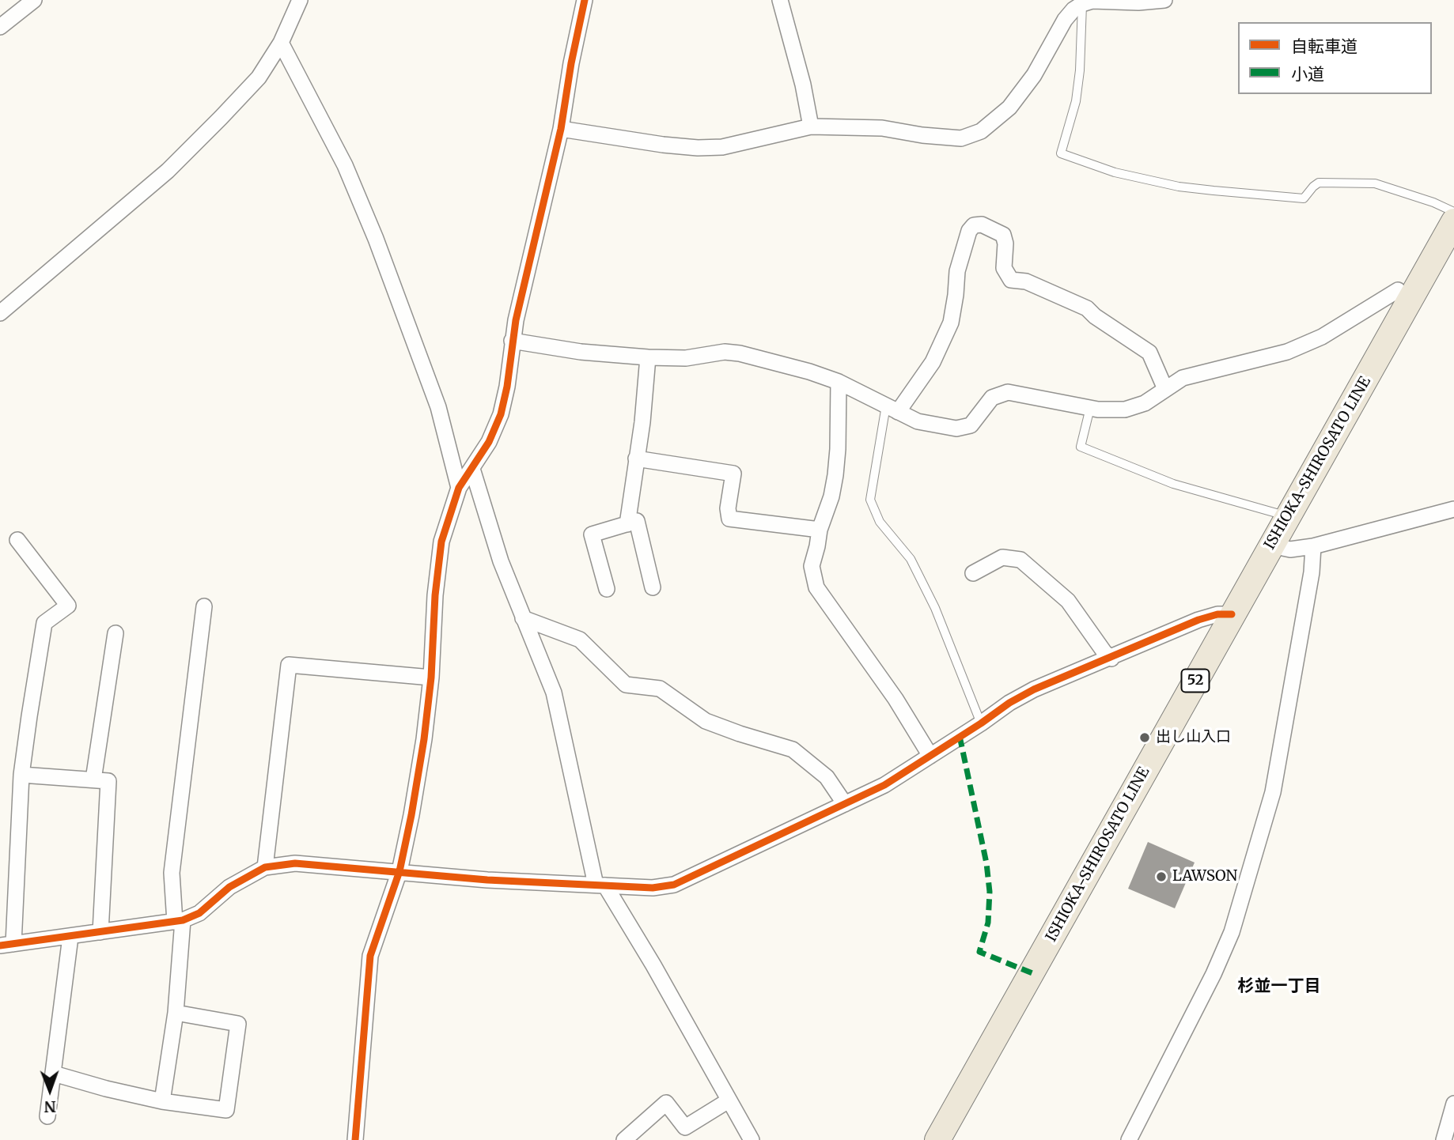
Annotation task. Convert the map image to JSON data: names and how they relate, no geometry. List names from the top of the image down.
{
  "streets": {
    "main road": ["ISHIOKA-SHIROSATO LINE", "52"]
  },
  "districts": ["杉並一丁目"],
  "places": ["出し山入口", "LAWSON"],
  "legend": ["自転車道", "小道"],
  "north": "bottom"
}
